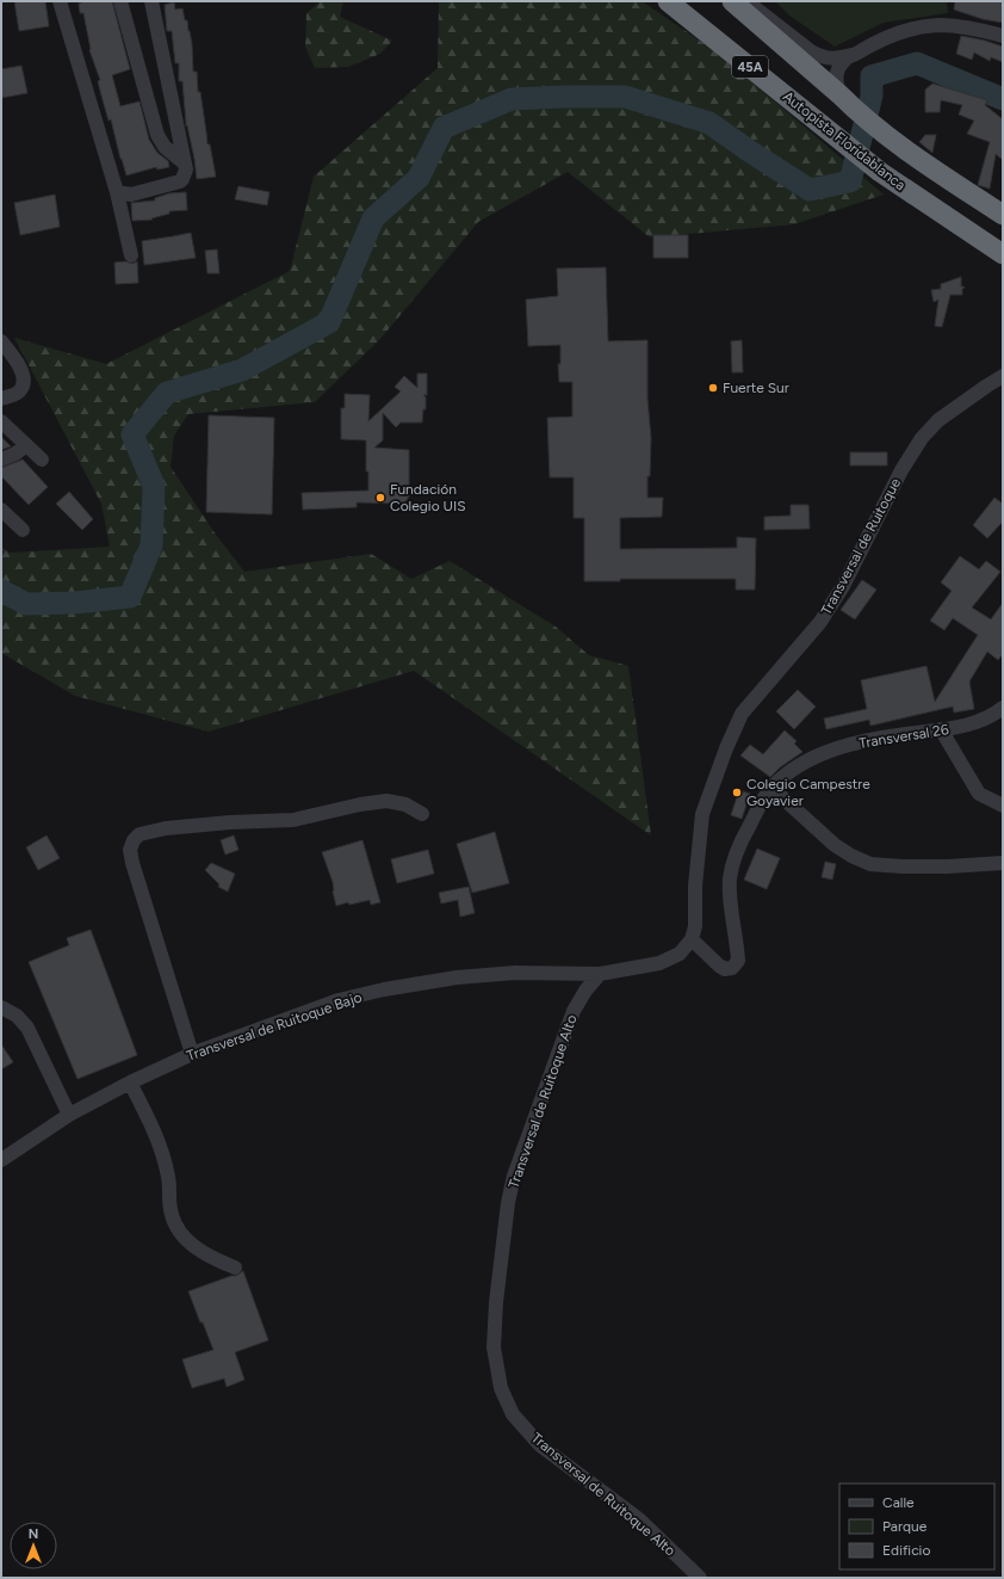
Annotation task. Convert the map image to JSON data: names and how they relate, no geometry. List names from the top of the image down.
{
  "streets": {
    "highway": ["45A", "Autopista Floridablanca"],
    "street": [
      "Transversal de Ruitoque",
      "Transversal 26",
      "Transversal de Ruitoque Bajo",
      "Transversal de Ruitoque Alto"
    ]
  },
  "crossings": [
    ["Transversal de Ruitoque", "Transversal 26"],
    ["Transversal de Ruitoque Bajo", "Transversal de Ruitoque Alto"]
  ],
  "places": ["Fuerte Sur", "Fundación Colegio UIS", "Colegio Campestre Goyavier"],
  "legend": ["Calle", "Parque", "Edificio"],
  "north": "top"
}
